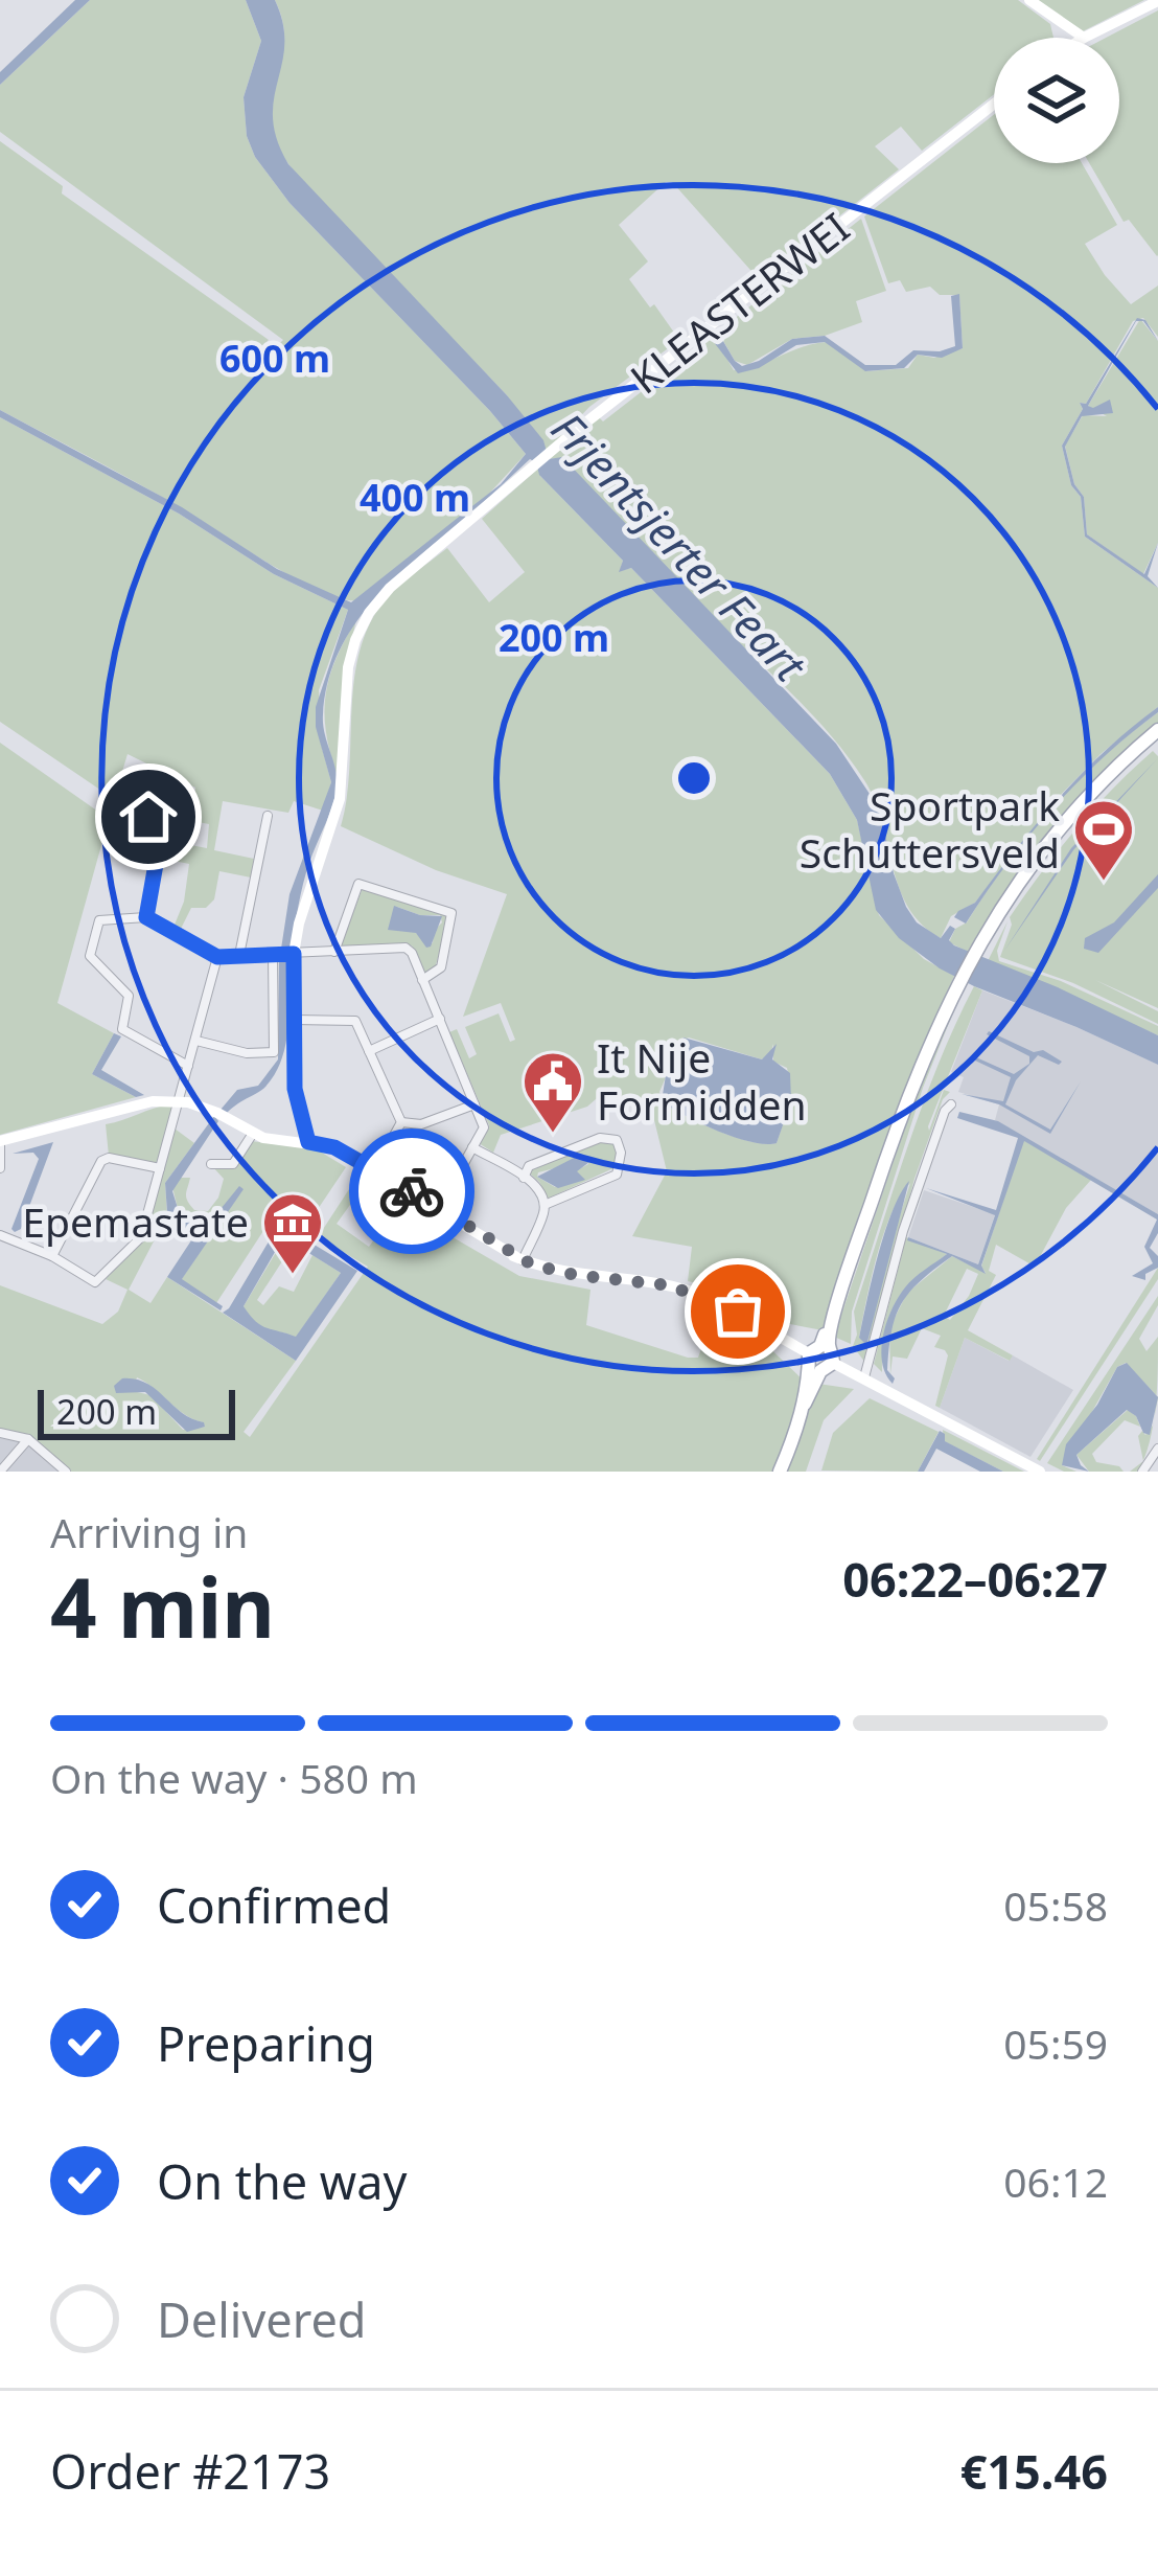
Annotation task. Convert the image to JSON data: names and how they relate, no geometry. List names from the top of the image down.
{
  "streets": {
    "street": ["KLEASTERWEI"]
  },
  "water": ["Frjentsjerter Feart"],
  "places": {
    "sports": ["Sportpark Schuttersveld"],
    "public building": ["It Nije Formidden"],
    "museum": ["Epemastate"]
  },
  "scale_bar": "200 m",
  "page": {
    "scale": "200 m",
    "heading": ["4 min", "Arriving in", "06:22–06:27"],
    "panel": ["Order #2173", "€15.46"],
    "bar": "On the way · 580 m",
    "list": [
      ["Confirmed", "05:58"],
      ["Preparing", "05:59"],
      ["On the way", "06:12"],
      "Delivered"
    ]
  },
  "rings": ["600 m", "400 m", "200 m"]
}
